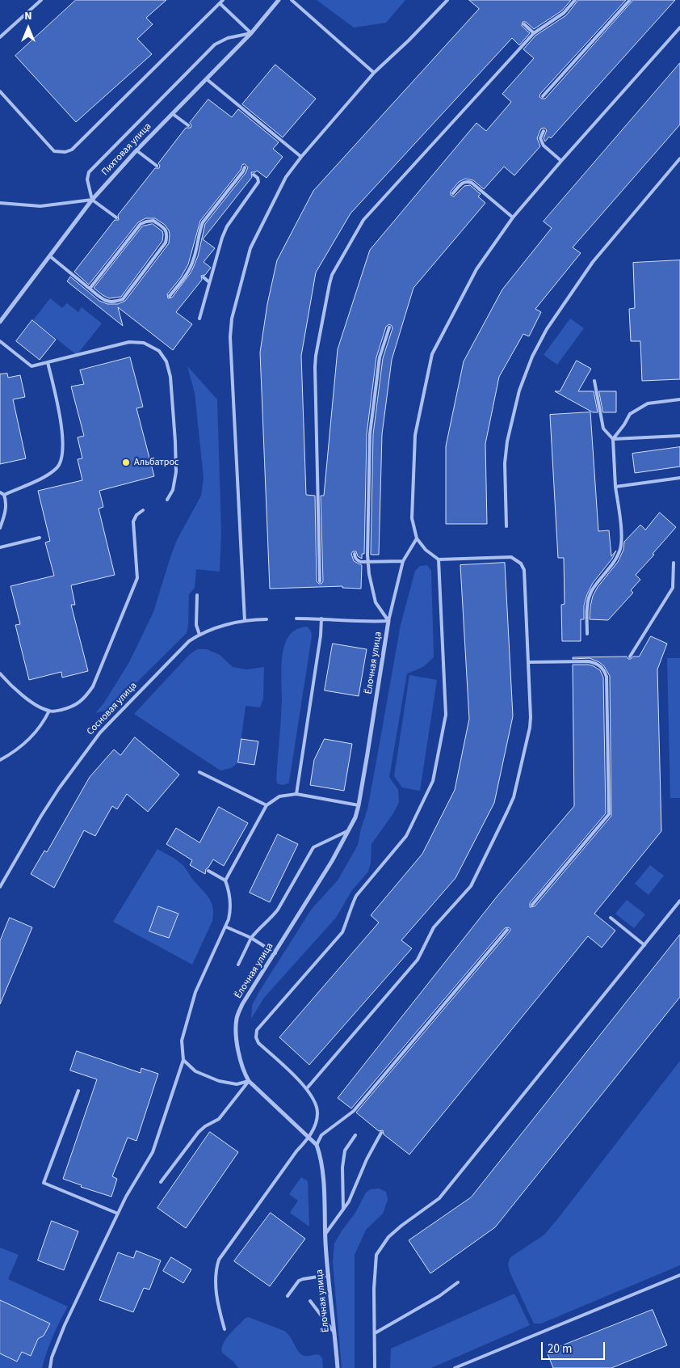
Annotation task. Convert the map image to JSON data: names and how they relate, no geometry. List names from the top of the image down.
{
  "streets": {
    "street": ["Пихтовая улица", "Ёлочная улица"],
    "lane": ["Сосновая улица"]
  },
  "places": ["Альбатрос"],
  "scale_bar": "20 m",
  "north": "top"
}
